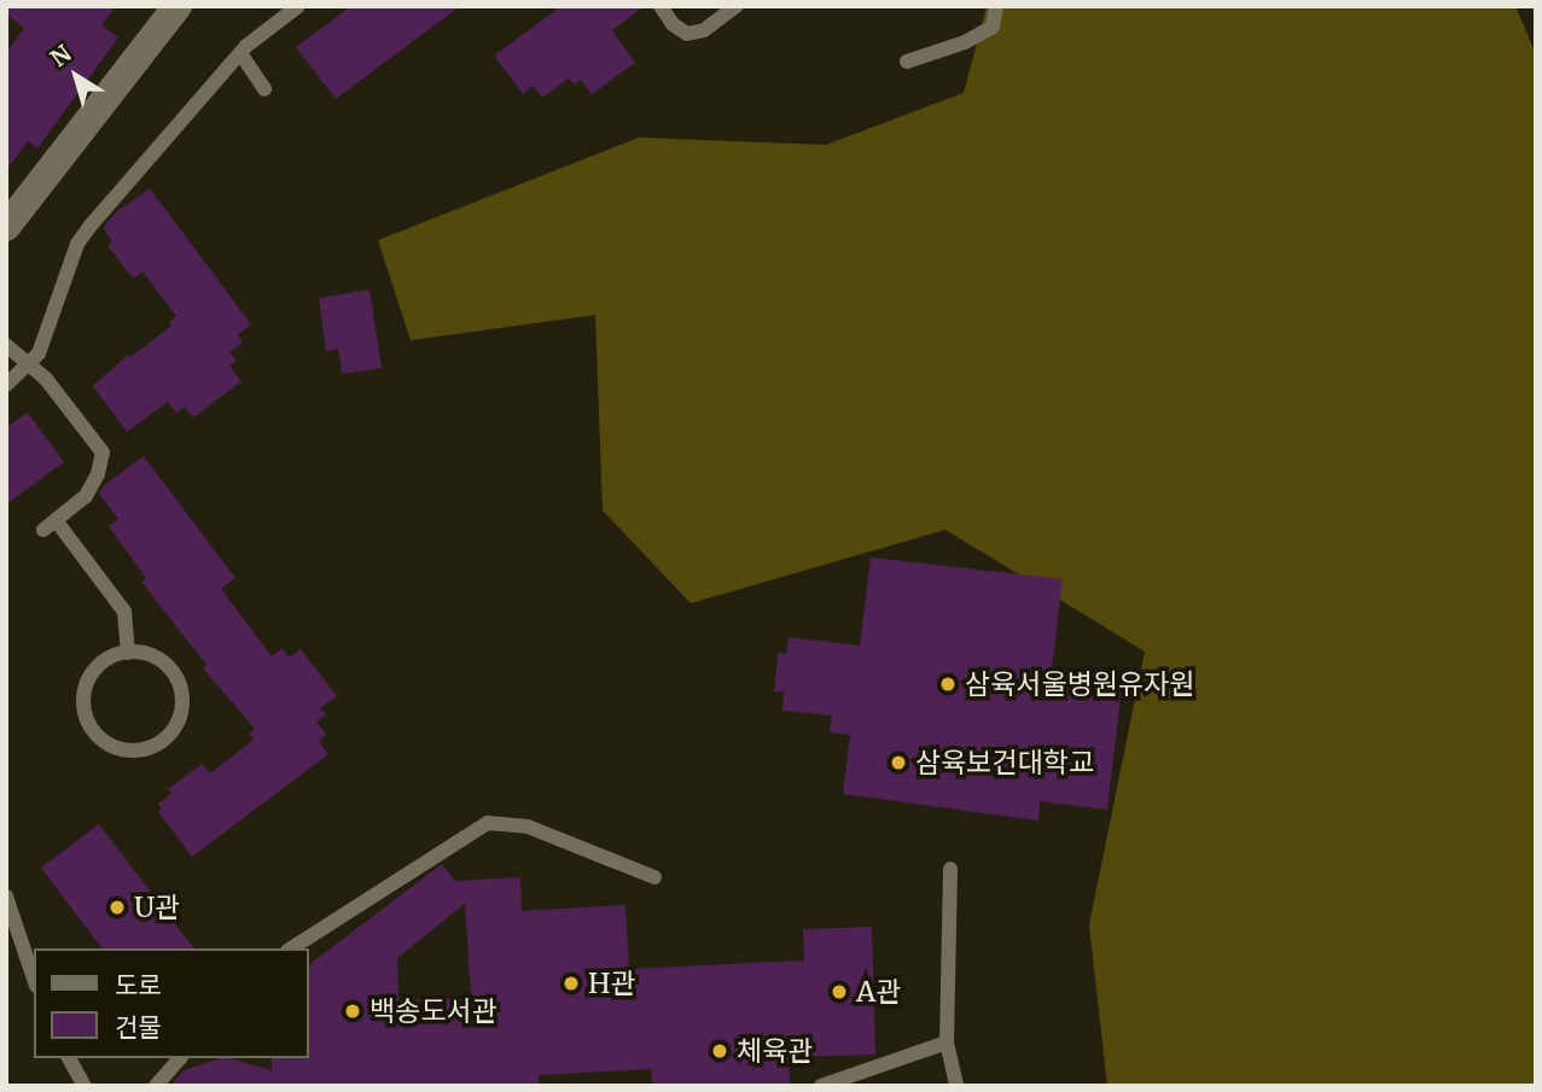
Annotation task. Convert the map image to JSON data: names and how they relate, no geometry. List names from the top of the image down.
{
  "places": [
    "삼육서울병원유자원",
    "삼육보건대학교",
    "U관",
    "H관",
    "A관",
    "백송도서관",
    "체육관"
  ],
  "legend": ["도로", "건물"],
  "north": "top left"
}
